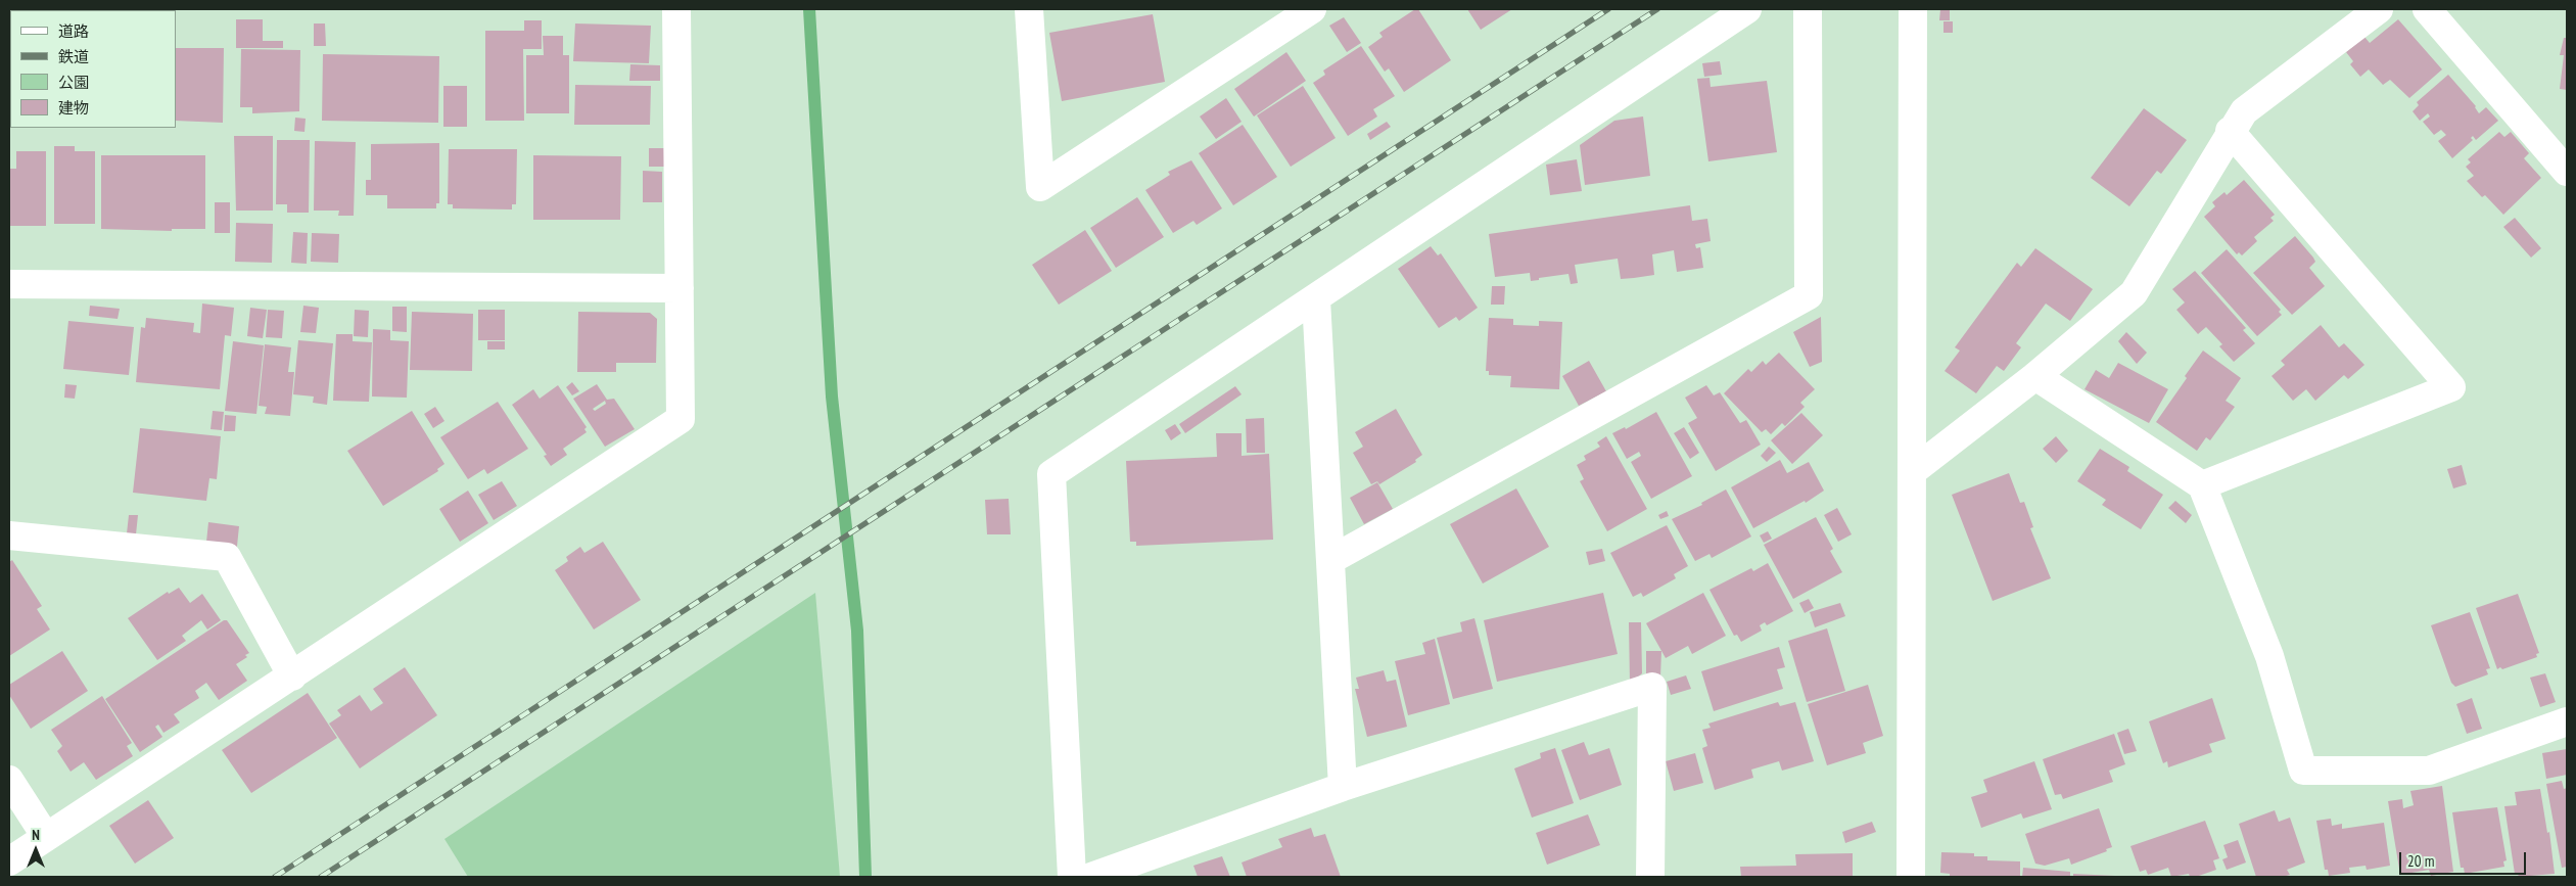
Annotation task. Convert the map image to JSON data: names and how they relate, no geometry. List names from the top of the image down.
{
  "legend": [
    "道路",
    "鉄道",
    "公園",
    "建物"
  ],
  "scale_bar": "20 m",
  "north": "top"
}
